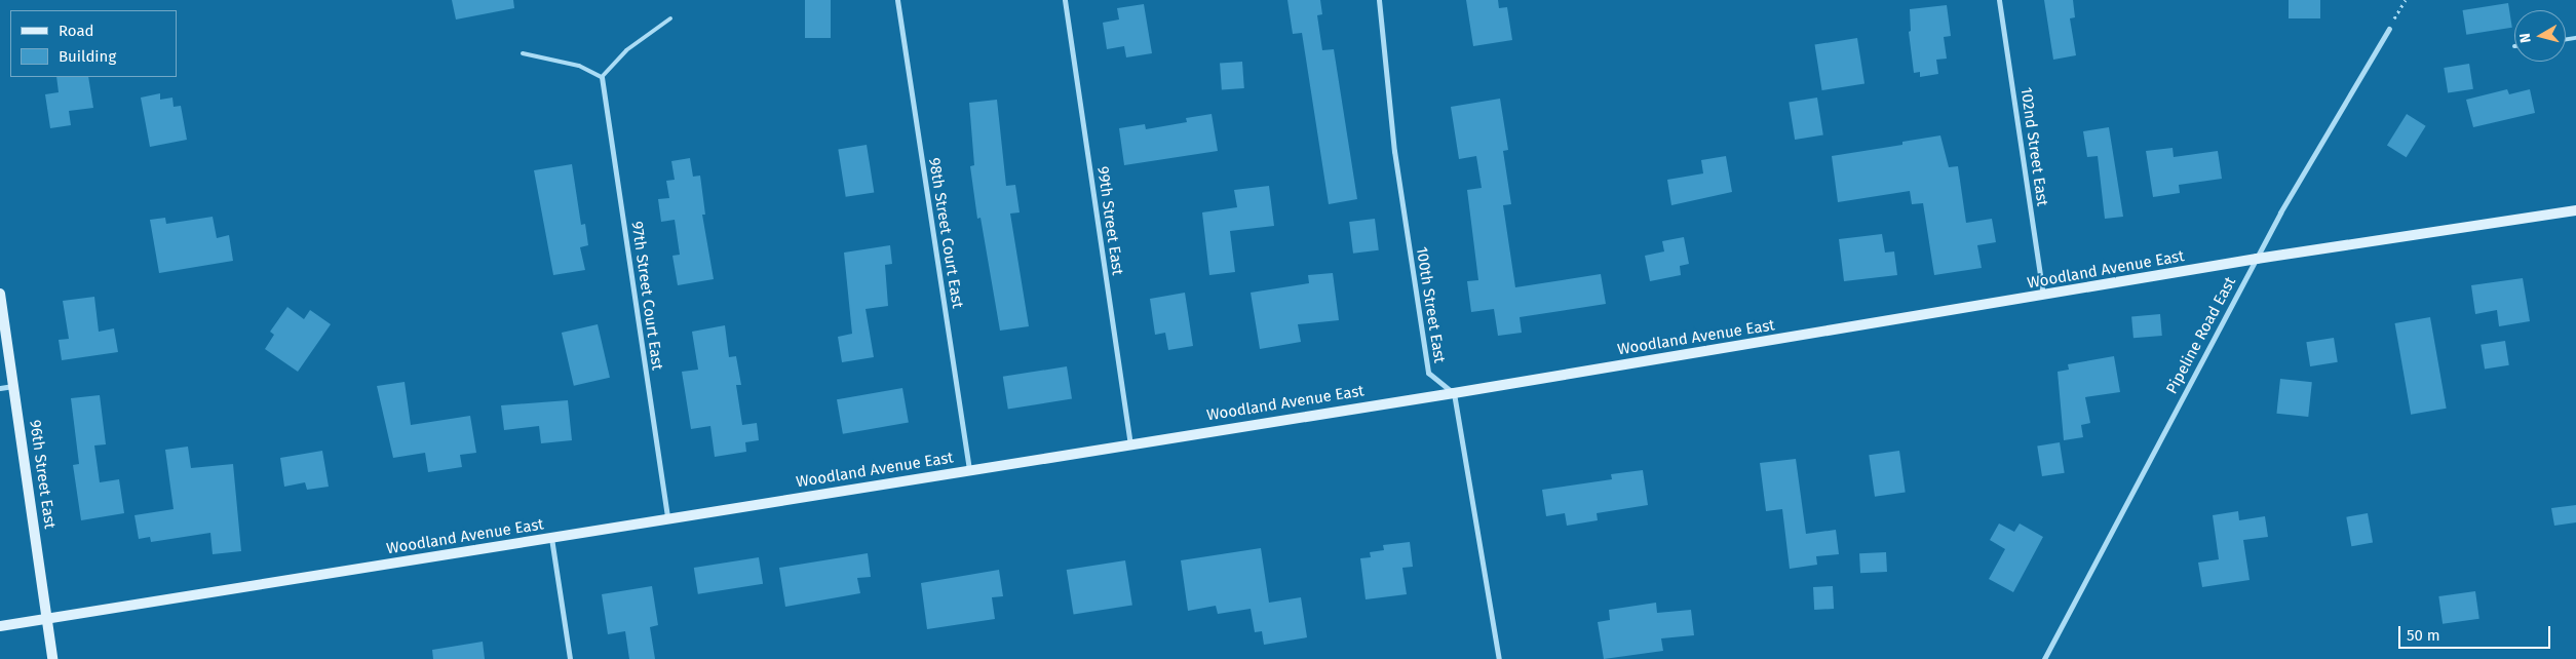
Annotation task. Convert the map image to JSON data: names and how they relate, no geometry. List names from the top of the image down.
{
  "streets": {
    "street": [
      "102nd Street East",
      "99th Street East",
      "98th Street Court East",
      "Woodland Avenue East",
      "97th Street Court East",
      "100th Street East",
      "Pipeline Road East",
      "96th Street East"
    ]
  },
  "crossings": [
    ["102nd Street East", "Woodland Avenue East"],
    ["99th Street East", "Woodland Avenue East"],
    ["98th Street Court East", "Woodland Avenue East"],
    ["Woodland Avenue East", "97th Street Court East"],
    ["Woodland Avenue East", "100th Street East"],
    ["Woodland Avenue East", "Pipeline Road East"],
    ["Woodland Avenue East", "96th Street East"]
  ],
  "legend": ["Road", "Building"],
  "scale_bar": "50 m",
  "north": "left"
}
